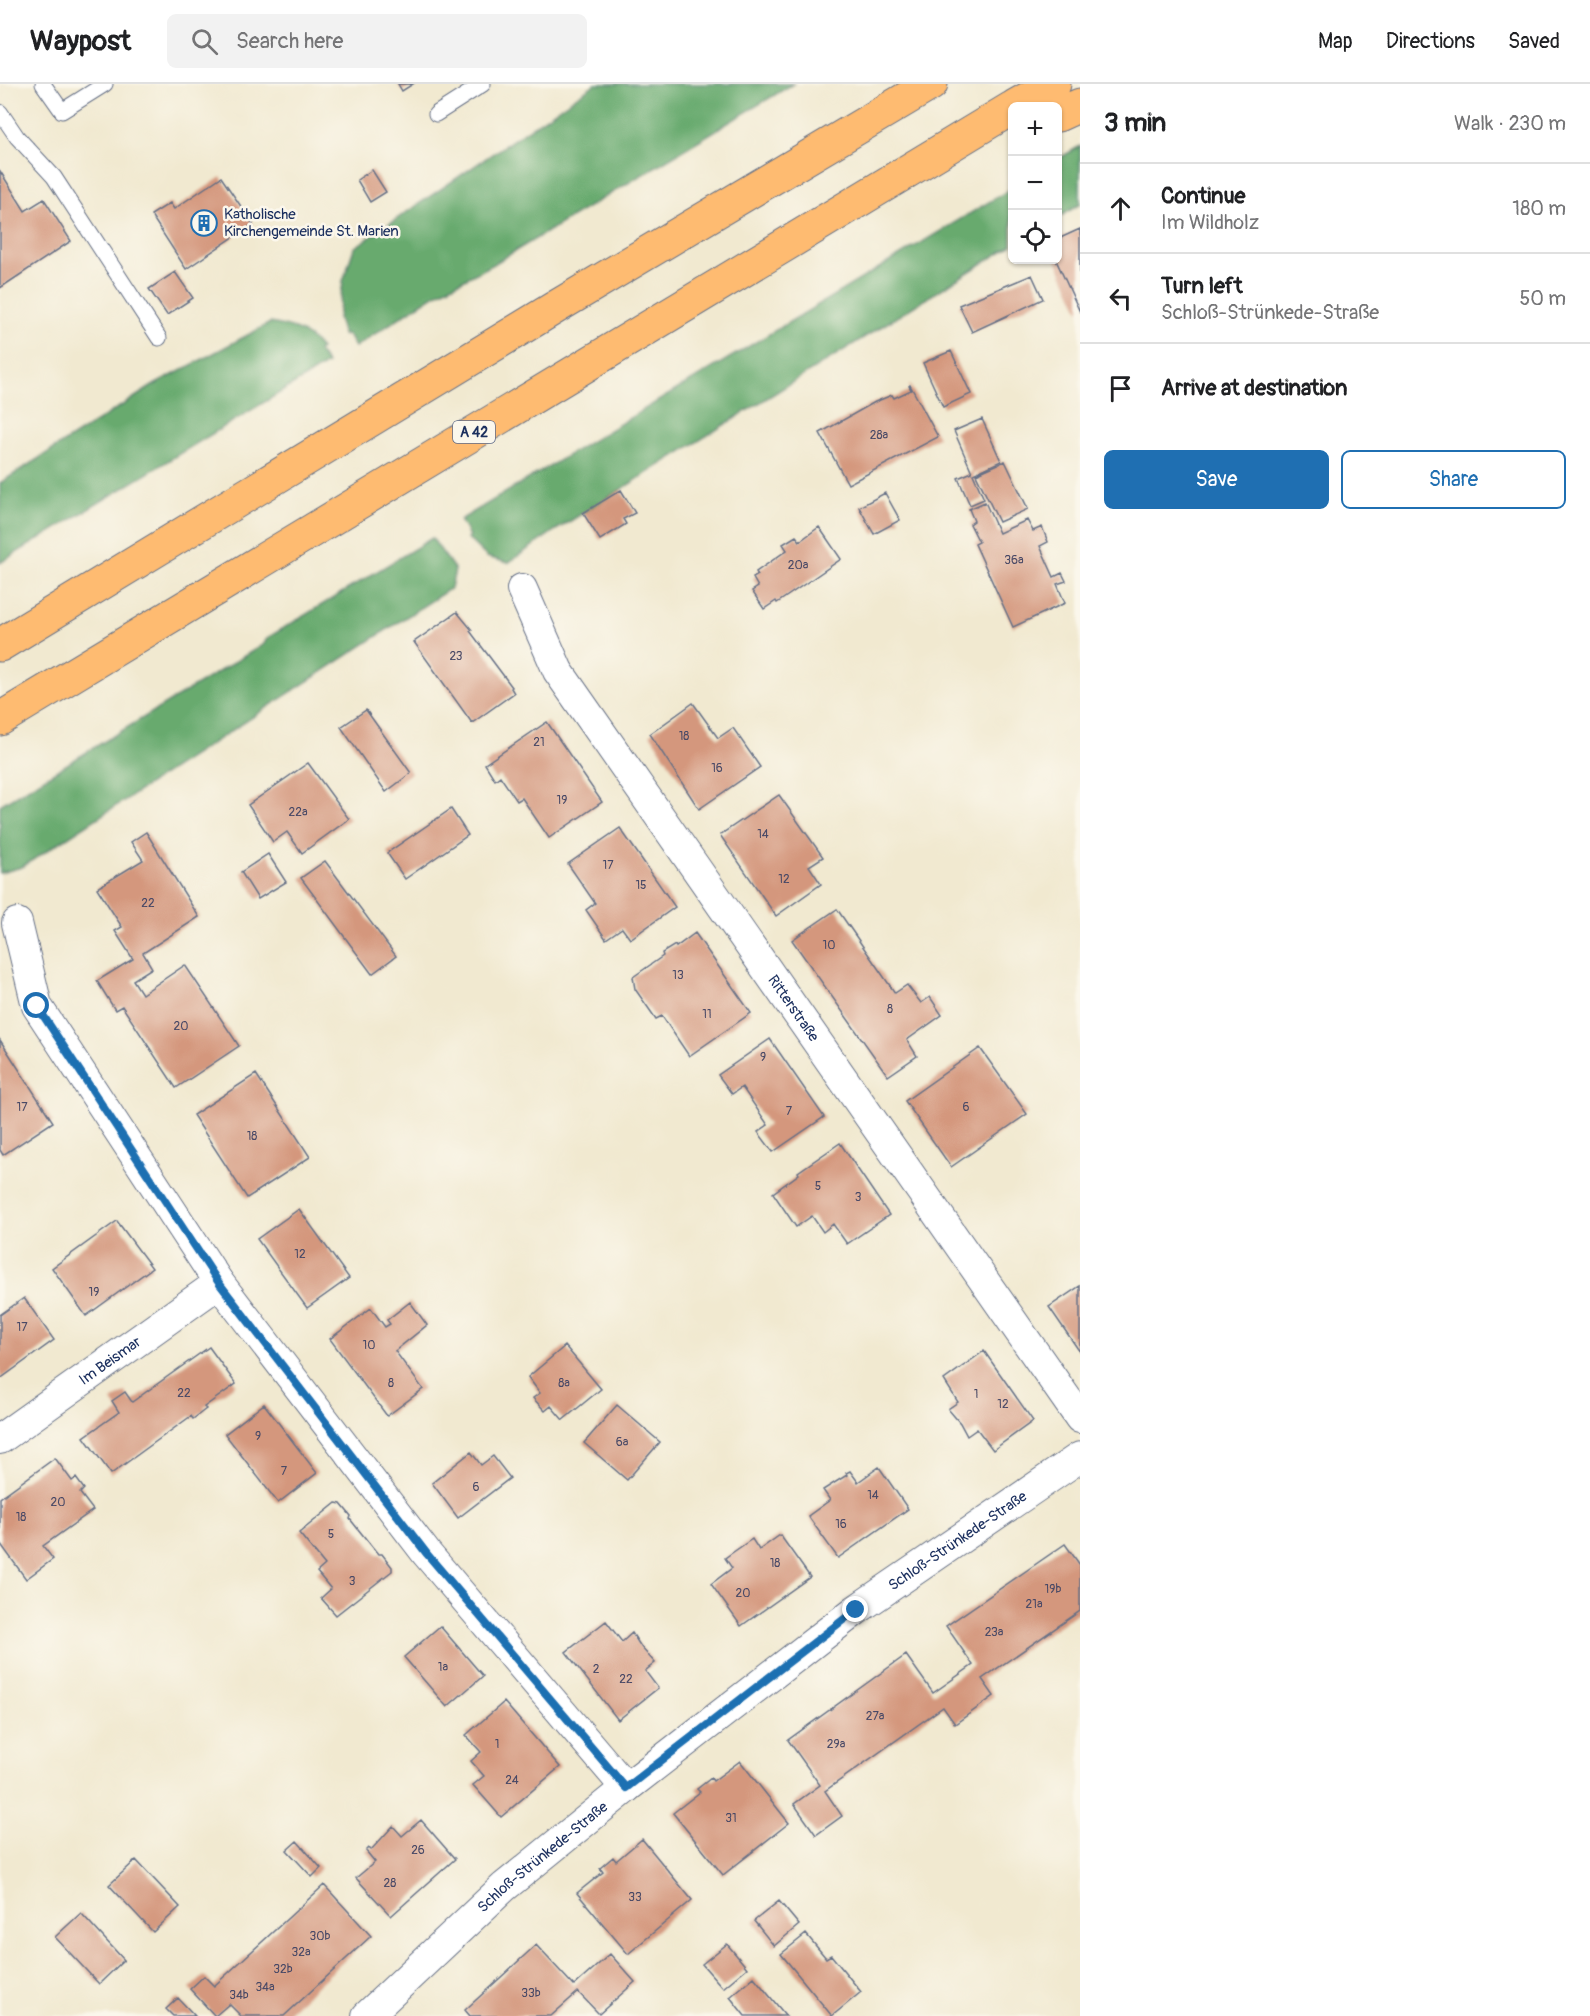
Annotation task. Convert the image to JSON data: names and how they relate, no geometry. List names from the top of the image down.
{
  "streets": {
    "highway": ["A 42"],
    "street": ["Ritterstraße", "Im Beismar", "Schloß-Strünkede-Straße"]
  },
  "places": {
    "building": ["Katholische Kirchengemeinde St. Marien"]
  },
  "house_numbers": [
    "28a",
    "36a",
    "20a",
    "23",
    "18",
    "21",
    "16",
    "19",
    "22a",
    "14",
    "17",
    "12",
    "15",
    "22",
    "10",
    "13",
    "8",
    "11",
    "20",
    "9",
    "17",
    "6",
    "7",
    "18",
    "5",
    "3",
    "12",
    "19",
    "17",
    "10",
    "8",
    "8a",
    "22",
    "1",
    "12",
    "9",
    "6a",
    "7",
    "6",
    "14",
    "20",
    "18",
    "16",
    "5",
    "18",
    "3",
    "19b",
    "20",
    "21a",
    "23a",
    "1a",
    "2",
    "22",
    "27a",
    "1",
    "29a",
    "24",
    "31",
    "26",
    "28",
    "33",
    "30b",
    "32a",
    "32b",
    "34a",
    "33b",
    "34b"
  ],
  "page": {
    "header": "Waypost",
    "search": "Search here",
    "nav": ["Map", "Directions", "Saved"],
    "heading": ["3 min", "Walk · 230 m"],
    "map_buttons": ["+", "−"],
    "list": [
      ["Continue", "Im Wildholz", "180 m"],
      ["Turn left", "Schloß-Strünkede-Straße", "50 m"],
      "Arrive at destination"
    ],
    "buttons": ["Save", "Share"]
  }
}
